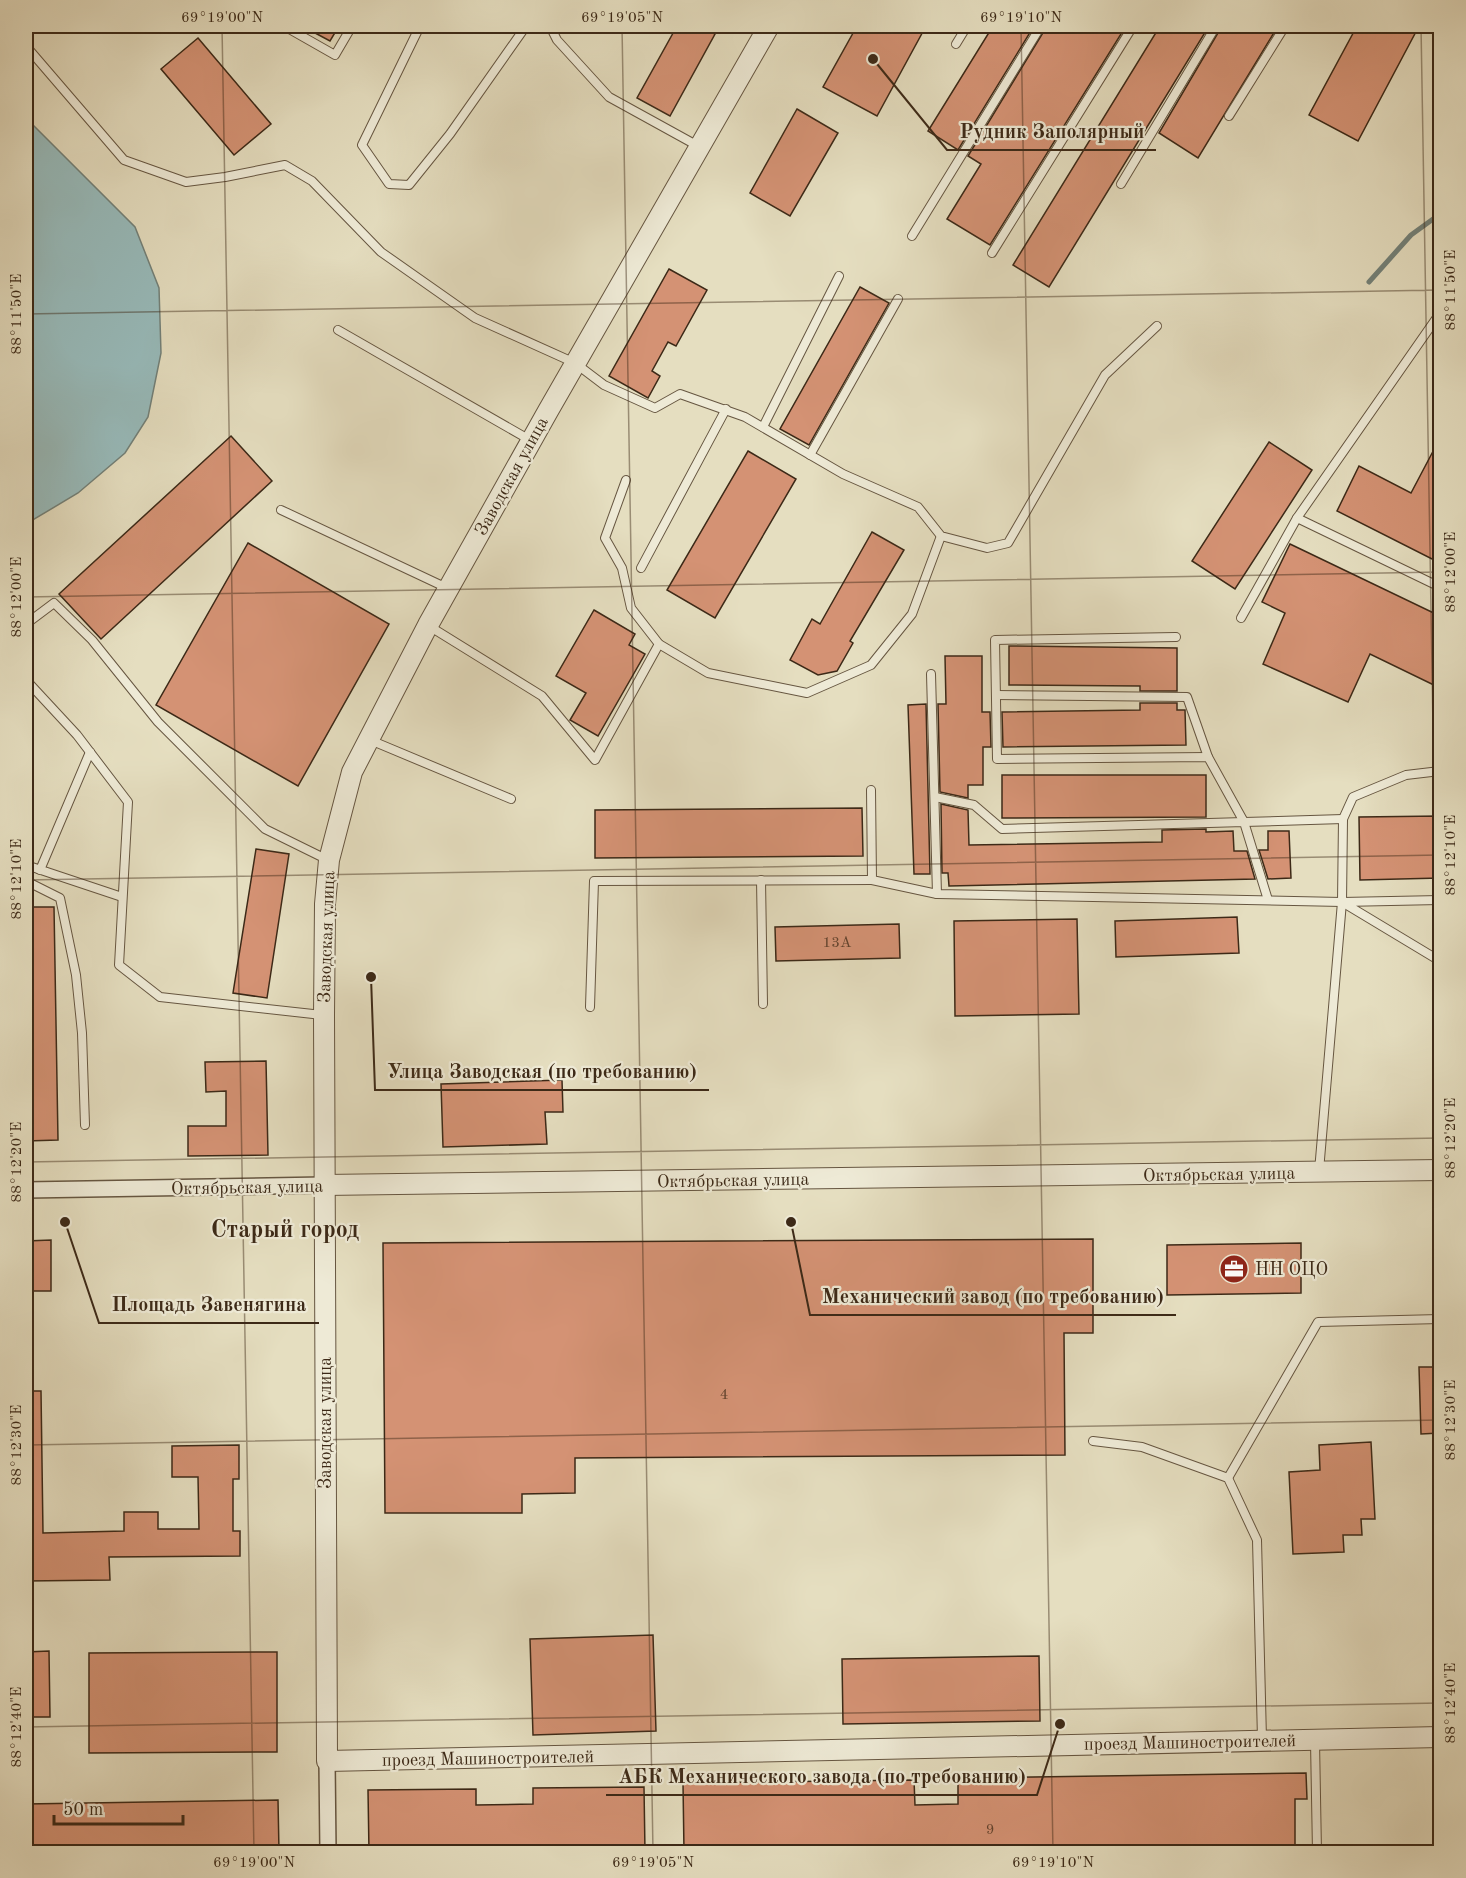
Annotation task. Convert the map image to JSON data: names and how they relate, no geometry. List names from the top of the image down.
{
  "streets": {
    "street": ["Заводская улица", "Октябрьская улица", "проезд Машиностроителей"]
  },
  "crossings": [
    ["Заводская улица", "Октябрьская улица"],
    ["Заводская улица", "проезд Машиностроителей"]
  ],
  "districts": ["Старый город"],
  "places": {
    "other": [
      "Рудник Заполярный",
      "Улица Заводская (по требованию)",
      "Площадь Завенягина",
      "Механический завод (по требованию)",
      "АБК Механического завода (по требованию)"
    ],
    "office": ["НН ОЦО"]
  },
  "house_numbers": ["13А", "4", "9"],
  "scale_bar": "50 m",
  "coordinates": [
    "69°19'00\"N",
    "69°19'05\"N",
    "69°19'10\"N",
    "88°11'50\"E",
    "88°12'00\"E",
    "88°12'10\"E",
    "88°12'20\"E",
    "88°12'30\"E",
    "88°12'40\"E"
  ]
}
